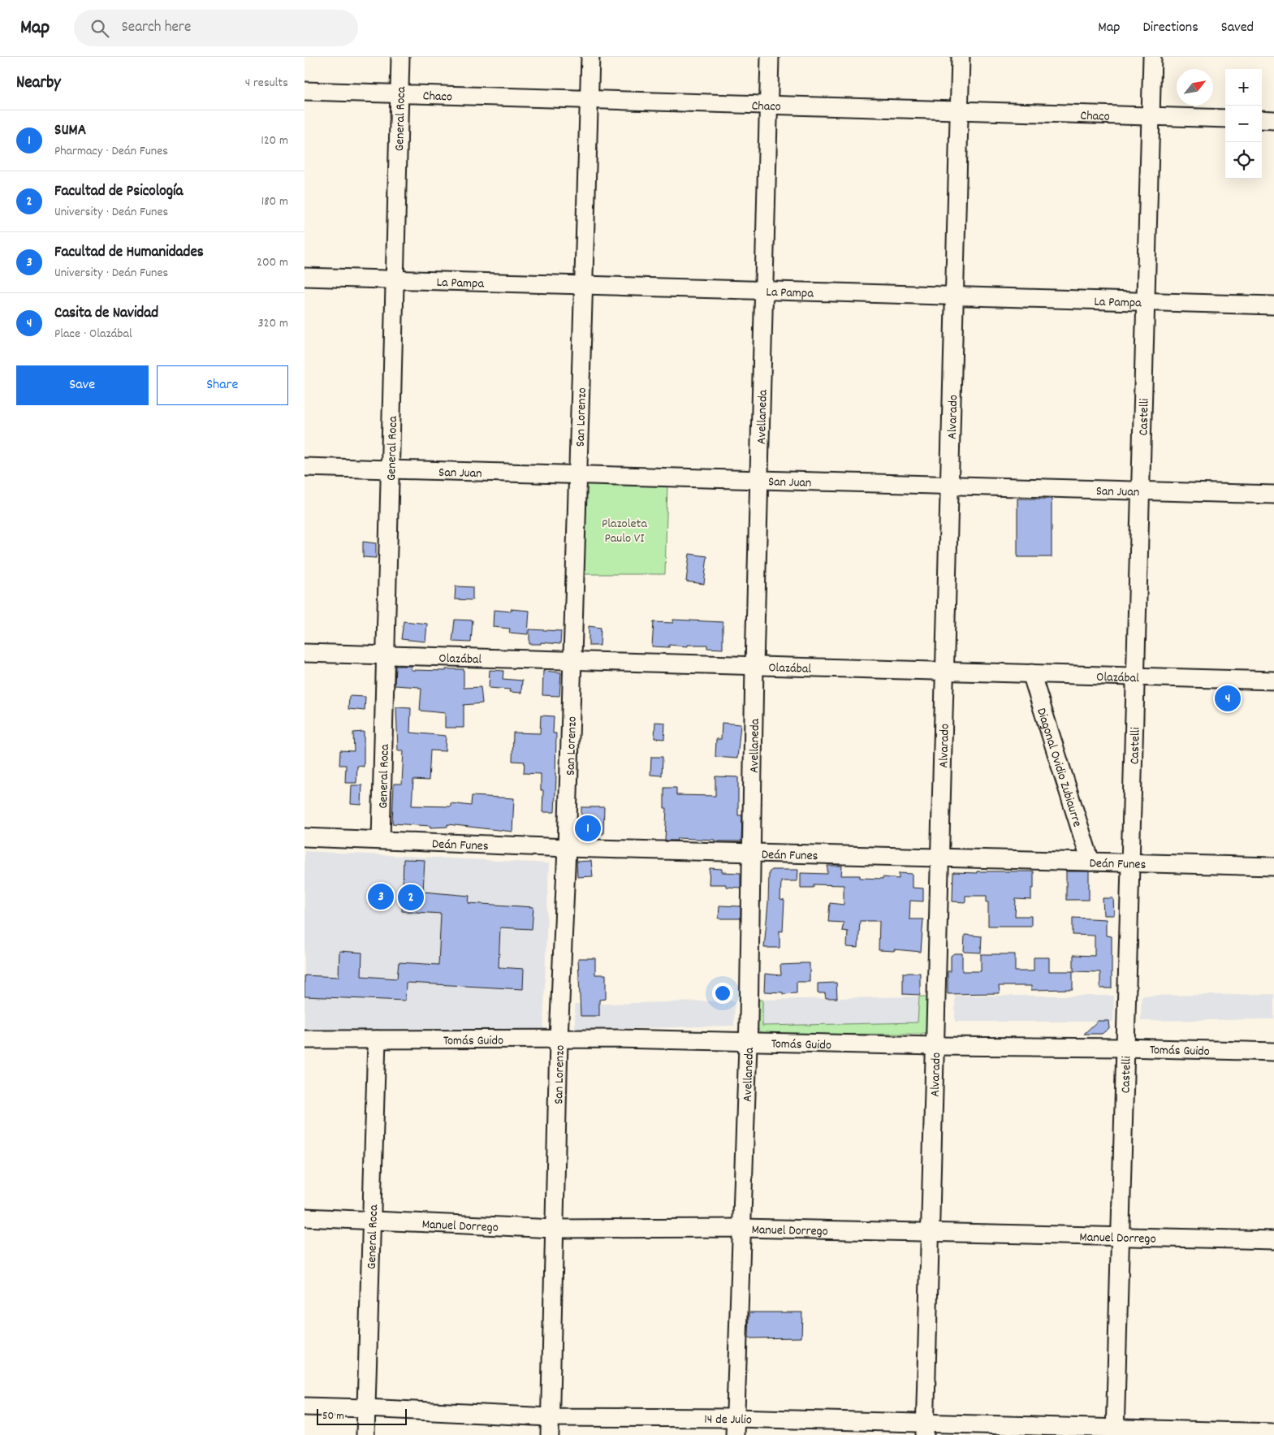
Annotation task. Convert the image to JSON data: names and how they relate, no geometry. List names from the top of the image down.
{
  "streets": {
    "street": [
      "Chaco",
      "General Roca",
      "La Pampa",
      "San Lorenzo",
      "Avellaneda",
      "Alvarado",
      "Castelli",
      "San Juan",
      "Olazábal",
      "Diagonal Ovidio Zubiaurre",
      "Deán Funes",
      "Tomás Guido",
      "Manuel Dorrego",
      "14 de Julio"
    ]
  },
  "crossings": [
    ["Chaco", "General Roca"],
    ["Chaco", "San Lorenzo"],
    ["Chaco", "Avellaneda"],
    ["Chaco", "Alvarado"],
    ["Chaco", "Castelli"],
    ["General Roca", "La Pampa"],
    ["General Roca", "San Juan"],
    ["General Roca", "Olazábal"],
    ["General Roca", "Deán Funes"],
    ["General Roca", "Tomás Guido"],
    ["General Roca", "Manuel Dorrego"],
    ["General Roca", "14 de Julio"],
    ["La Pampa", "San Lorenzo"],
    ["La Pampa", "Avellaneda"],
    ["La Pampa", "Alvarado"],
    ["La Pampa", "Castelli"],
    ["San Lorenzo", "San Juan"],
    ["San Lorenzo", "Olazábal"],
    ["San Lorenzo", "Deán Funes"],
    ["San Lorenzo", "Tomás Guido"],
    ["San Lorenzo", "Manuel Dorrego"],
    ["San Lorenzo", "14 de Julio"],
    ["Avellaneda", "San Juan"],
    ["Avellaneda", "Olazábal"],
    ["Avellaneda", "Deán Funes"],
    ["Avellaneda", "Tomás Guido"],
    ["Avellaneda", "Manuel Dorrego"],
    ["Avellaneda", "14 de Julio"],
    ["Alvarado", "San Juan"],
    ["Alvarado", "Olazábal"],
    ["Alvarado", "Deán Funes"],
    ["Alvarado", "Tomás Guido"],
    ["Alvarado", "Manuel Dorrego"],
    ["Alvarado", "14 de Julio"],
    ["Castelli", "San Juan"],
    ["Castelli", "Olazábal"],
    ["Castelli", "Deán Funes"],
    ["Castelli", "Tomás Guido"],
    ["Castelli", "Manuel Dorrego"],
    ["Castelli", "14 de Julio"],
    ["Olazábal", "Diagonal Ovidio Zubiaurre"],
    ["Diagonal Ovidio Zubiaurre", "Deán Funes"]
  ],
  "parks": ["Plazoleta Paulo VI"],
  "scale_bar": "50 m",
  "north": "top right",
  "page": {
    "header": "Map",
    "search": "Search here",
    "nav": ["Map", "Directions", "Saved"],
    "heading": ["Nearby", "4 results"],
    "map_buttons": ["+", "−"],
    "list": [
      {
        "mark": "1",
        "name": "SUMA",
        "note": "Pharmacy · Deán Funes",
        "value": "120 m"
      },
      {
        "mark": "2",
        "name": "Facultad de Psicología",
        "note": "University · Deán Funes",
        "value": "180 m"
      },
      {
        "mark": "3",
        "name": "Facultad de Humanidades",
        "note": "University · Deán Funes",
        "value": "200 m"
      },
      {
        "mark": "4",
        "name": "Casita de Navidad",
        "note": "Place · Olazábal",
        "value": "320 m"
      }
    ],
    "buttons": ["Save", "Share"],
    "pins": [
      "4",
      "1",
      "3",
      "2"
    ],
    "scale": "50 m"
  }
}
